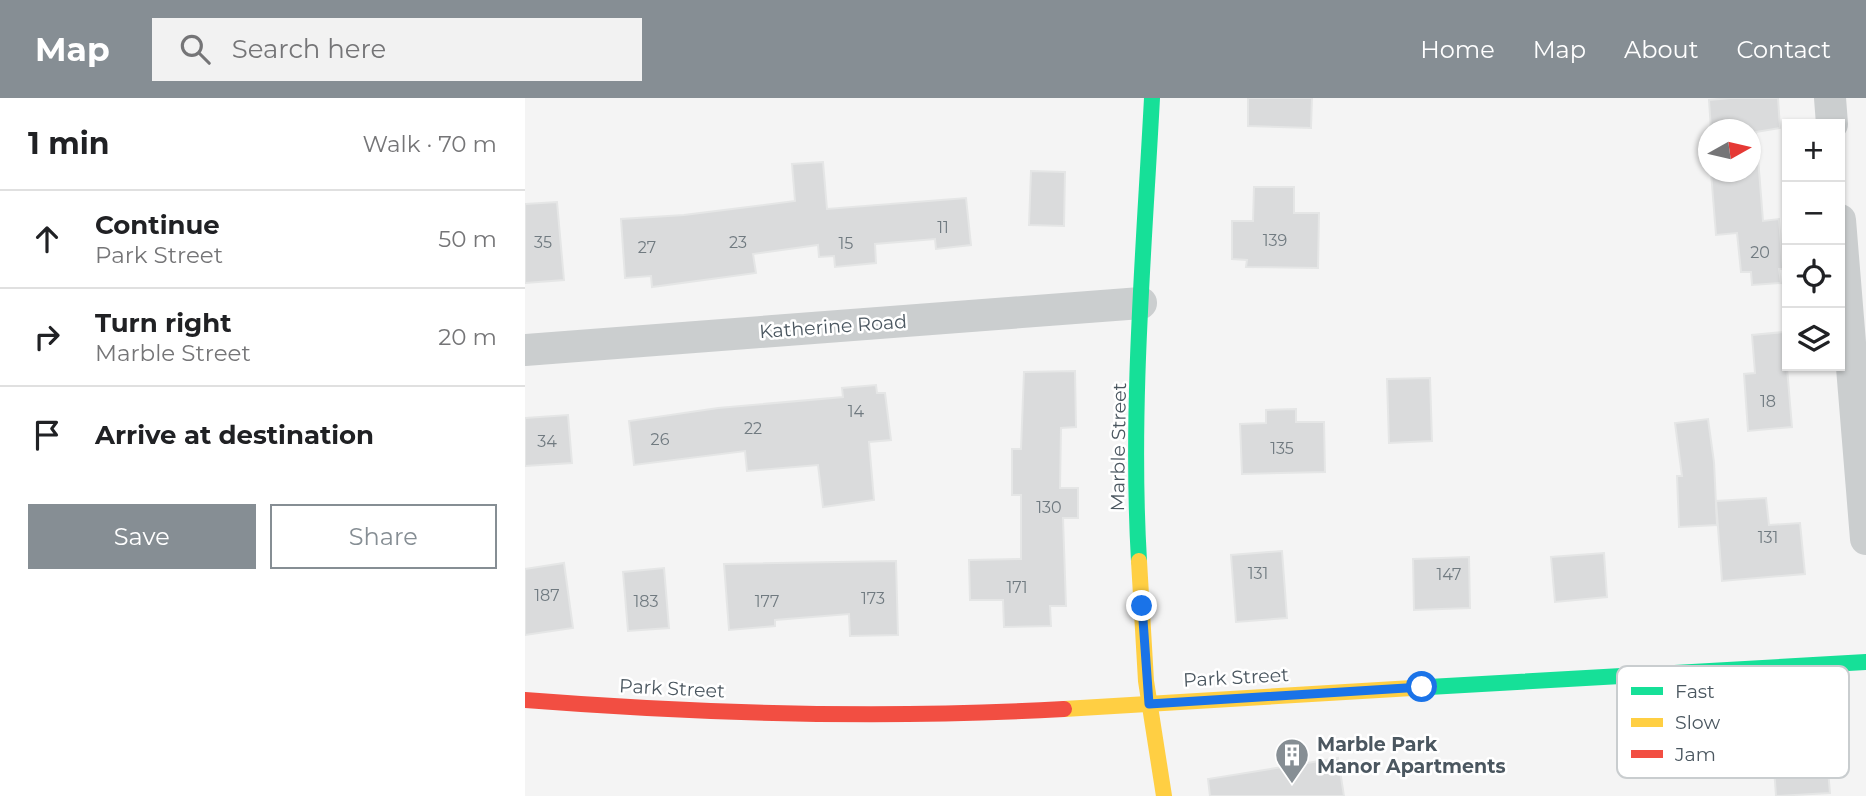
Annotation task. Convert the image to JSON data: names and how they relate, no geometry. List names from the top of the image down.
{
  "streets": {
    "main road": ["Marble Street", "Park Street"],
    "street": ["Katherine Road"]
  },
  "crossings": [
    ["Katherine Road", "Marble Street"],
    ["Marble Street", "Park Street"]
  ],
  "places": {
    "building": ["Marble Park Manor Apartments"]
  },
  "house_numbers": [
    "11",
    "139",
    "35",
    "23",
    "15",
    "27",
    "20",
    "18",
    "14",
    "22",
    "26",
    "34",
    "135",
    "130",
    "131",
    "131",
    "147",
    "171",
    "187",
    "173",
    "183",
    "177"
  ],
  "legend": ["Fast", "Slow", "Jam"],
  "north": "right",
  "page": {
    "header": "Map",
    "search": "Search here",
    "nav": [
      "Home",
      "Map",
      "About",
      "Contact"
    ],
    "heading": ["1 min", "Walk · 70 m"],
    "map_buttons": ["+", "−"],
    "list": [
      ["Continue", "Park Street", "50 m"],
      ["Turn right", "Marble Street", "20 m"],
      "Arrive at destination"
    ],
    "buttons": ["Save", "Share"]
  }
}
